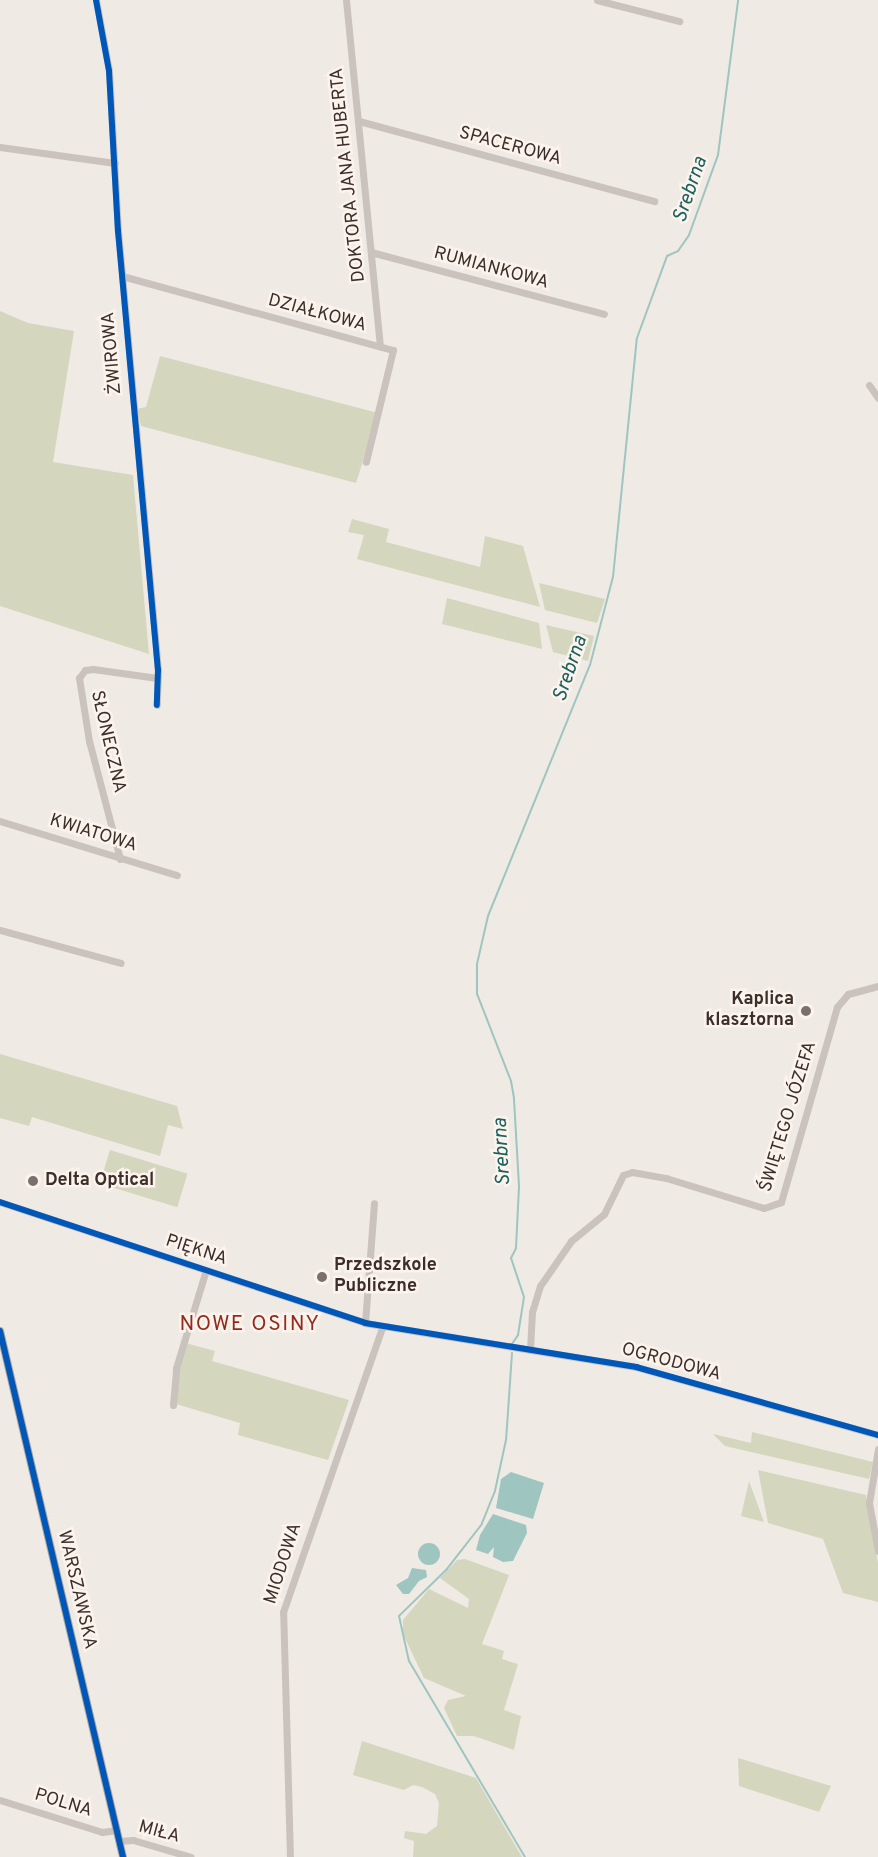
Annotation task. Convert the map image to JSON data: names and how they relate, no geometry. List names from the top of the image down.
{
  "streets": {
    "main road": ["WARSZAWSKA"],
    "street": [
      "SPACEROWA",
      "DOKTORA JANA HUBERTA",
      "RUMIANKOWA",
      "DZIAŁKOWA",
      "ŻWIROWA",
      "SŁONECZNA",
      "KWIATOWA",
      "ŚWIĘTEGO JÓZEFA",
      "PIĘKNA",
      "OGRODOWA",
      "MIODOWA",
      "POLNA",
      "MIŁA"
    ]
  },
  "crossings": [
    ["SPACEROWA", "DOKTORA JANA HUBERTA"],
    ["DOKTORA JANA HUBERTA", "RUMIANKOWA"],
    ["DOKTORA JANA HUBERTA", "DZIAŁKOWA"],
    ["DZIAŁKOWA", "ŻWIROWA"],
    ["ŻWIROWA", "SŁONECZNA"],
    ["SŁONECZNA", "KWIATOWA"],
    ["ŚWIĘTEGO JÓZEFA", "OGRODOWA"],
    ["PIĘKNA", "OGRODOWA"],
    ["PIĘKNA", "MIODOWA"],
    ["OGRODOWA", "MIODOWA"],
    ["WARSZAWSKA", "POLNA"],
    ["WARSZAWSKA", "MIŁA"]
  ],
  "districts": ["NOWE OSINY"],
  "water": ["Srebrna"],
  "places": ["Kaplica klasztorna", "Delta Optical", "Przedszkole Publiczne"]
}
